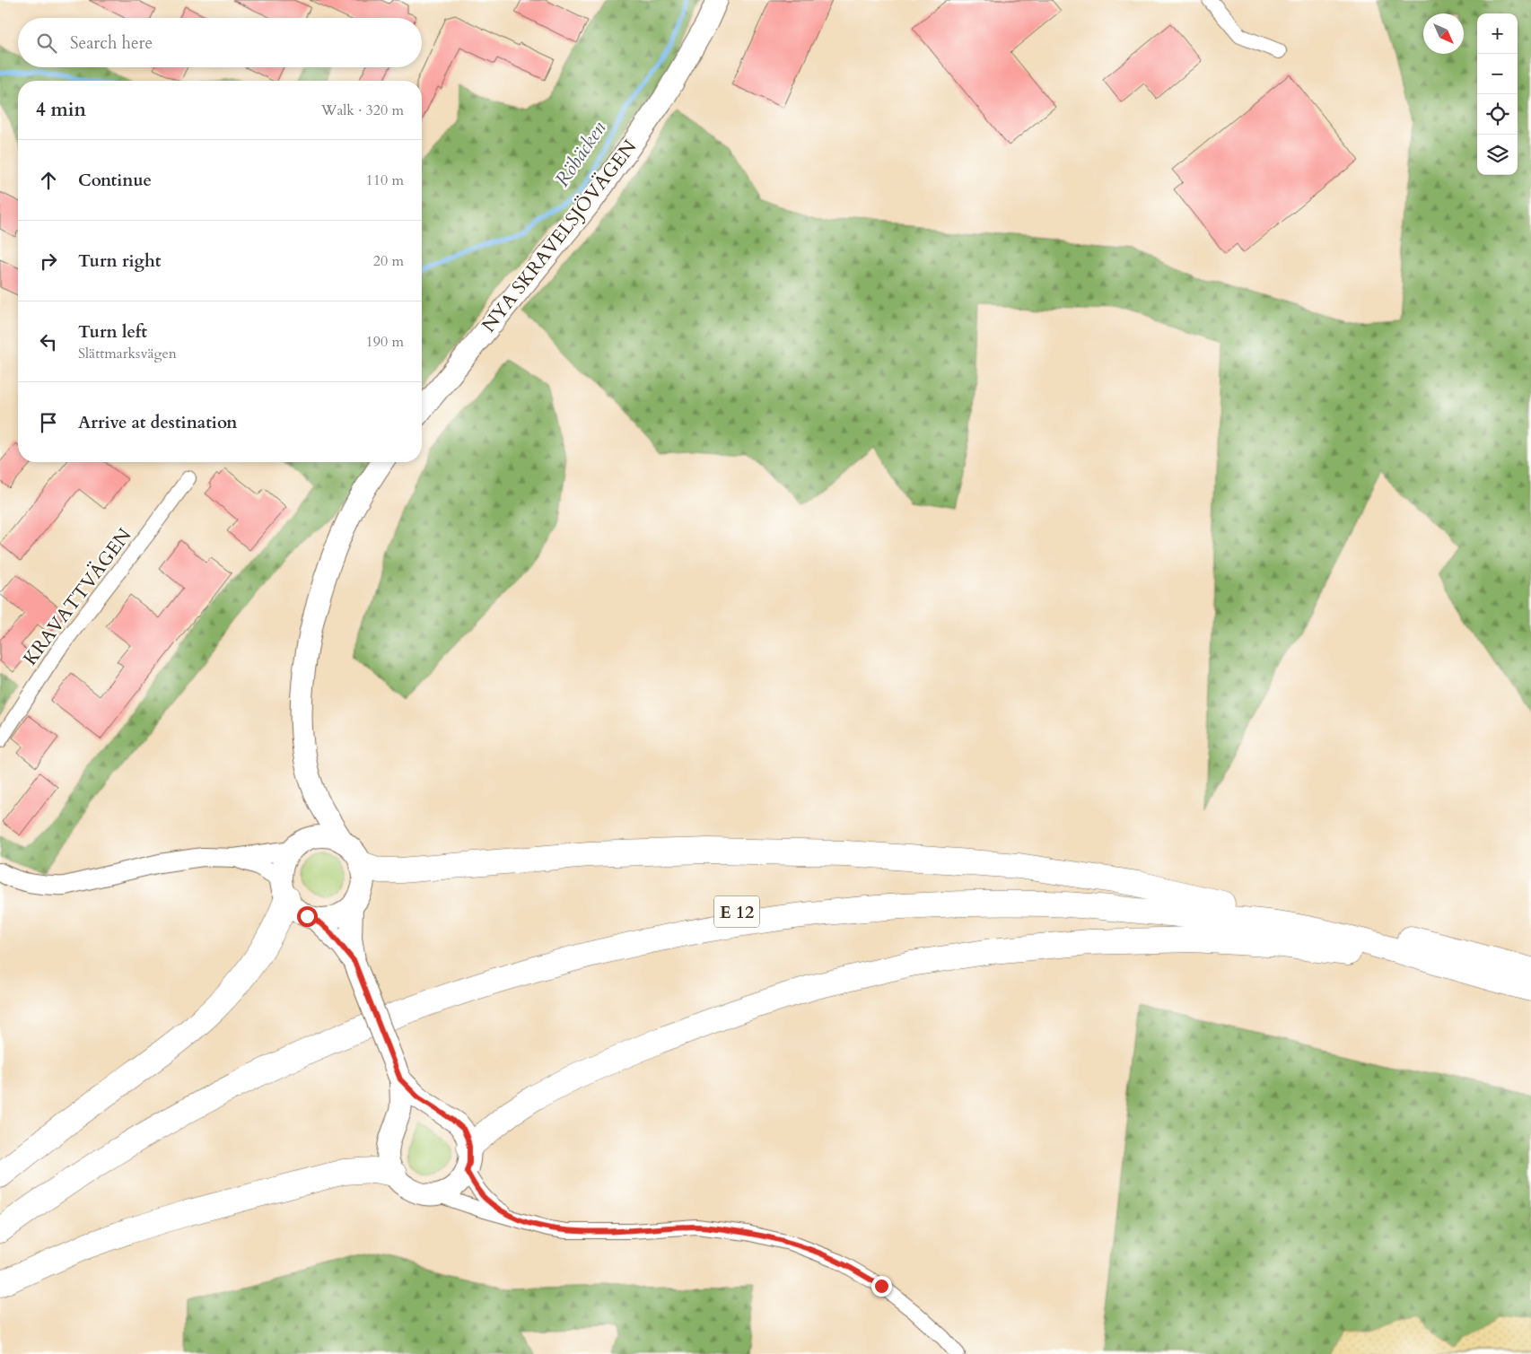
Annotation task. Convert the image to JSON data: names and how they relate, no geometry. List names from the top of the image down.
{
  "streets": {
    "highway": ["E 12"],
    "main road": ["NYA SKRAVELSJÖVÄGEN"],
    "street": ["KRAVATTVÄGEN"]
  },
  "water": ["Röbäcken"],
  "north": "bottom right",
  "page": {
    "map_buttons": ["+", "−"],
    "search": "Search here",
    "heading": ["4 min", "Walk · 320 m"],
    "list": [
      ["Continue", "110 m"],
      ["Turn right", "20 m"],
      ["Turn left", "Slättmarksvägen", "190 m"],
      "Arrive at destination"
    ]
  }
}
